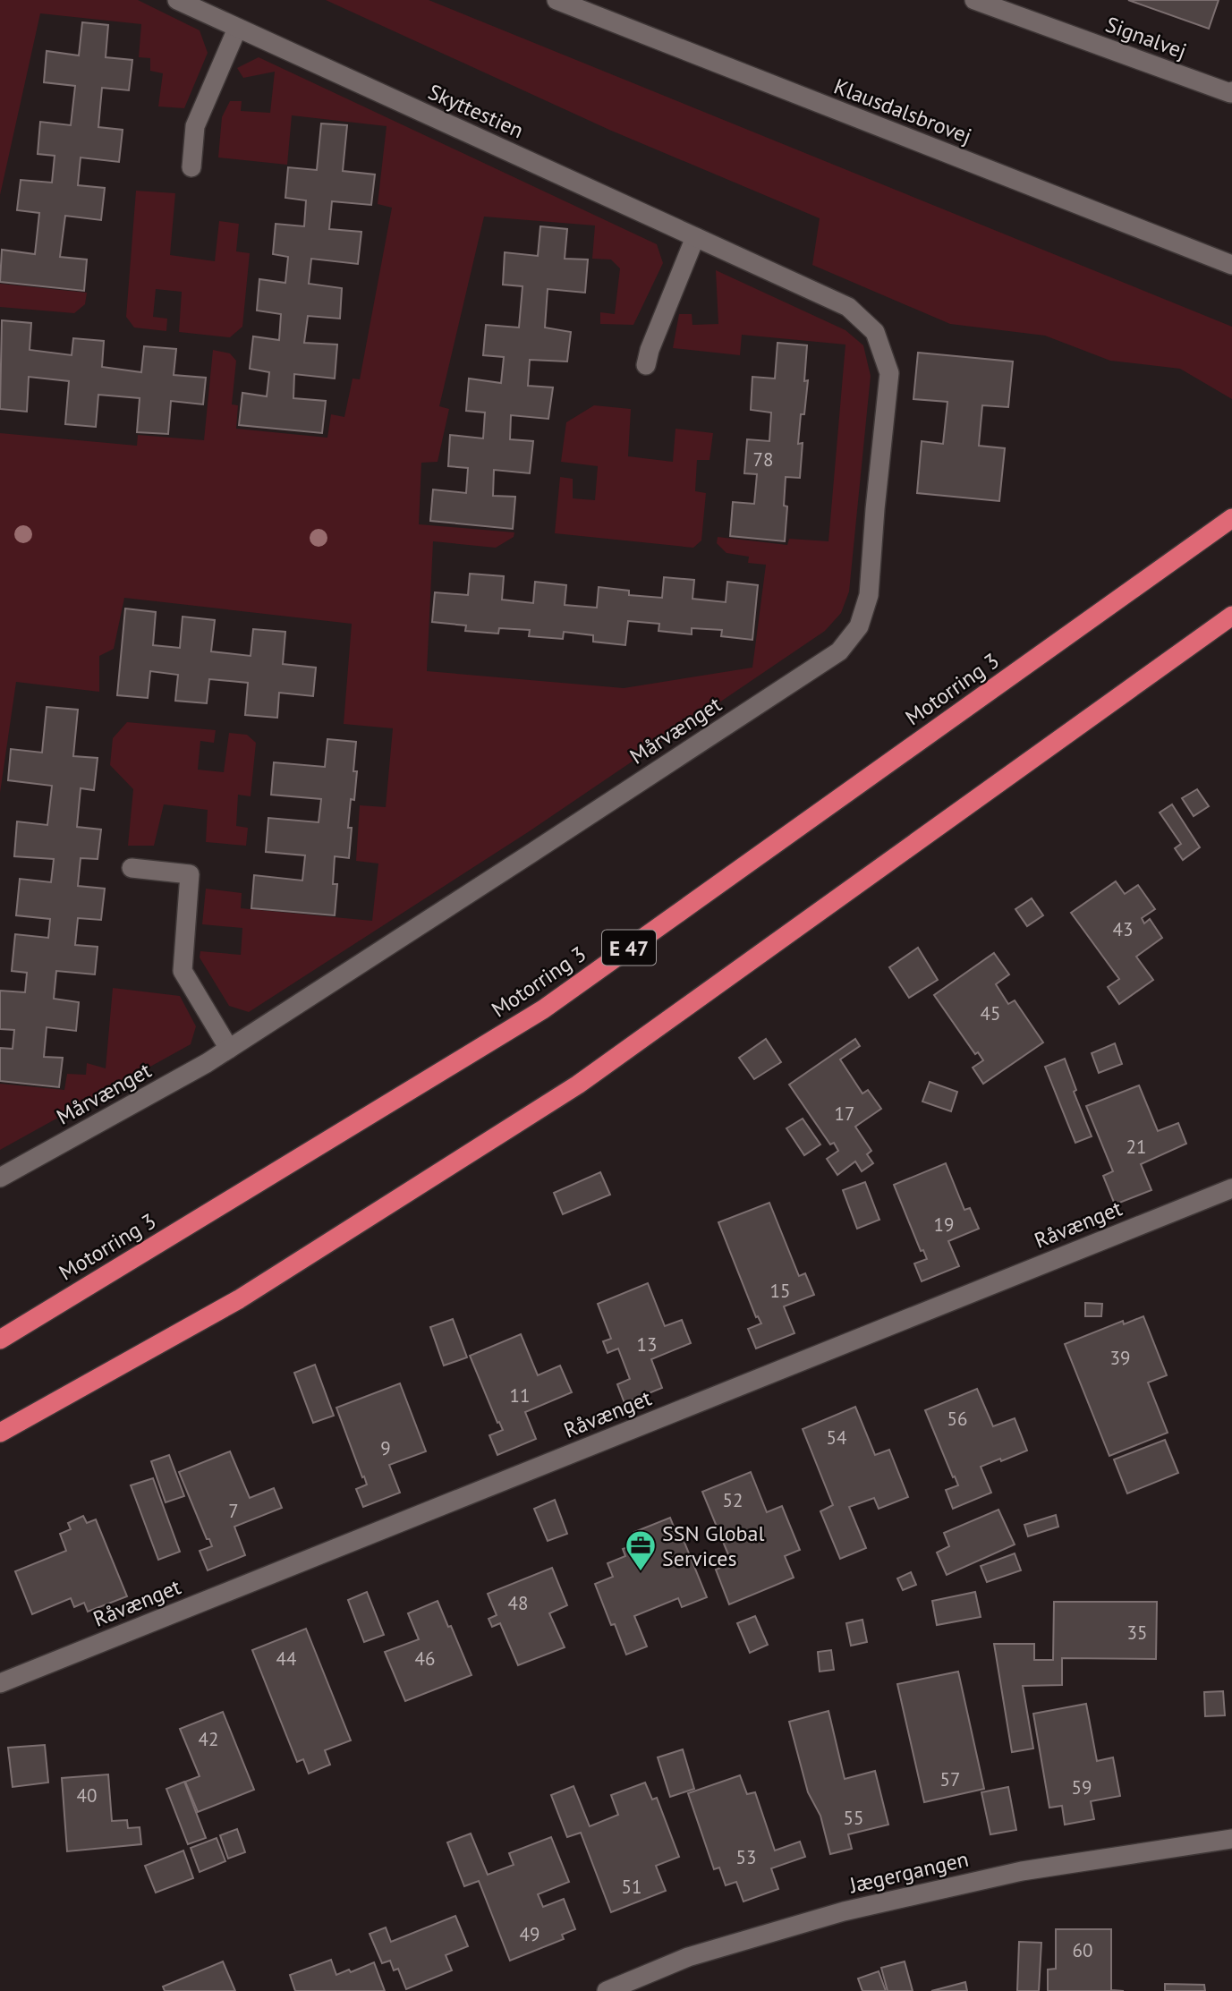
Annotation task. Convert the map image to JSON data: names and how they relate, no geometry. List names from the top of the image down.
{
  "streets": {
    "highway": ["Motorring 3", "E 47"],
    "street": [
      "Signalvej",
      "Skyttestien",
      "Klausdalsbrovej",
      "Mårvænget",
      "Råvænget",
      "Jægergangen"
    ]
  },
  "crossings": [
    ["Skyttestien", "Mårvænget"]
  ],
  "places": {
    "office": ["SSN Global Services"]
  },
  "house_numbers": [
    "78",
    "43",
    "45",
    "17",
    "21",
    "19",
    "15",
    "13",
    "39",
    "11",
    "56",
    "54",
    "9",
    "52",
    "7",
    "48",
    "35",
    "44",
    "46",
    "42",
    "57",
    "59",
    "40",
    "55",
    "53",
    "51",
    "49",
    "60"
  ]
}
